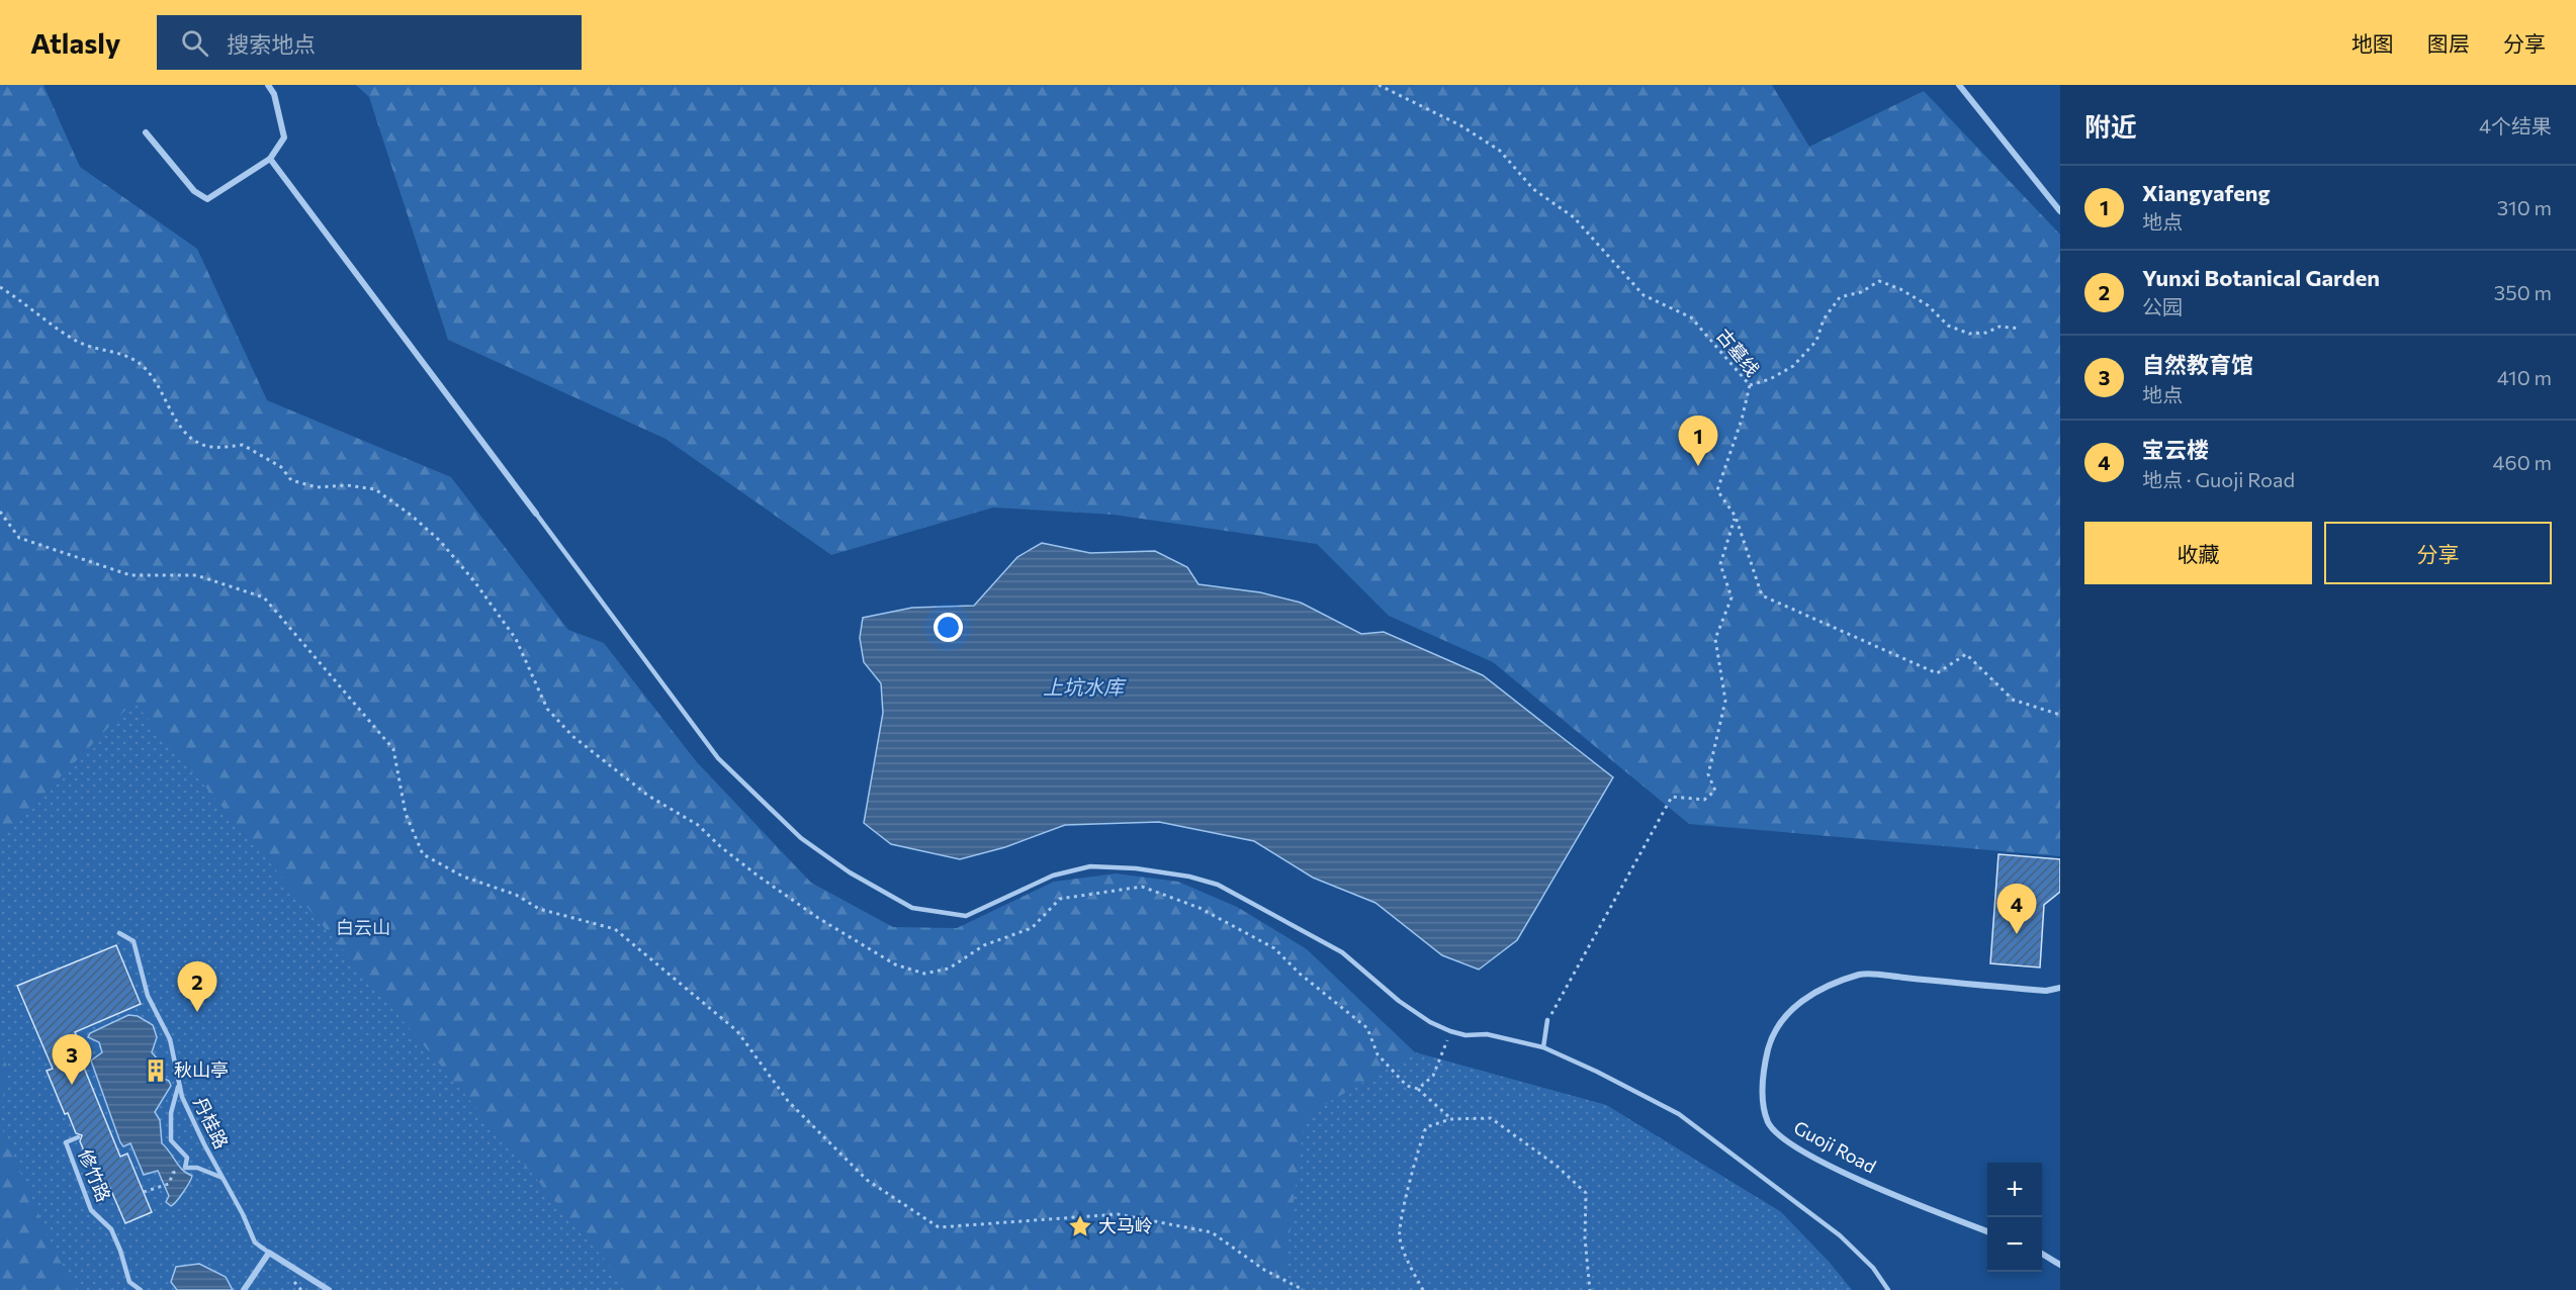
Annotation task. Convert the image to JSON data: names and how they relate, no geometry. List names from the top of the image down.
{
  "streets": {
    "street": ["Guoji Road"],
    "lane": ["丹桂路", "修竹路"],
    "path": ["古墓线"]
  },
  "water": ["上坑水库"],
  "parks": ["白云山"],
  "places": {
    "building": ["秋山亭"],
    "place": ["大马岭"]
  },
  "page": {
    "header": "Atlasly",
    "search": "搜索地点",
    "nav": ["地图", "图层", "分享"],
    "heading": ["附近", "4个结果"],
    "list": [
      {
        "mark": "1",
        "name": "Xiangyafeng",
        "note": "地点",
        "value": "310 m"
      },
      {
        "mark": "2",
        "name": "Yunxi Botanical Garden",
        "note": "公园",
        "value": "350 m"
      },
      {
        "mark": "3",
        "name": "自然教育馆",
        "note": "地点",
        "value": "410 m"
      },
      {
        "mark": "4",
        "name": "宝云楼",
        "note": "地点 · Guoji Road",
        "value": "460 m"
      }
    ],
    "pins": [
      "1",
      "4",
      "2",
      "3"
    ],
    "buttons": ["收藏", "分享"],
    "map_buttons": ["+", "−"]
  }
}
